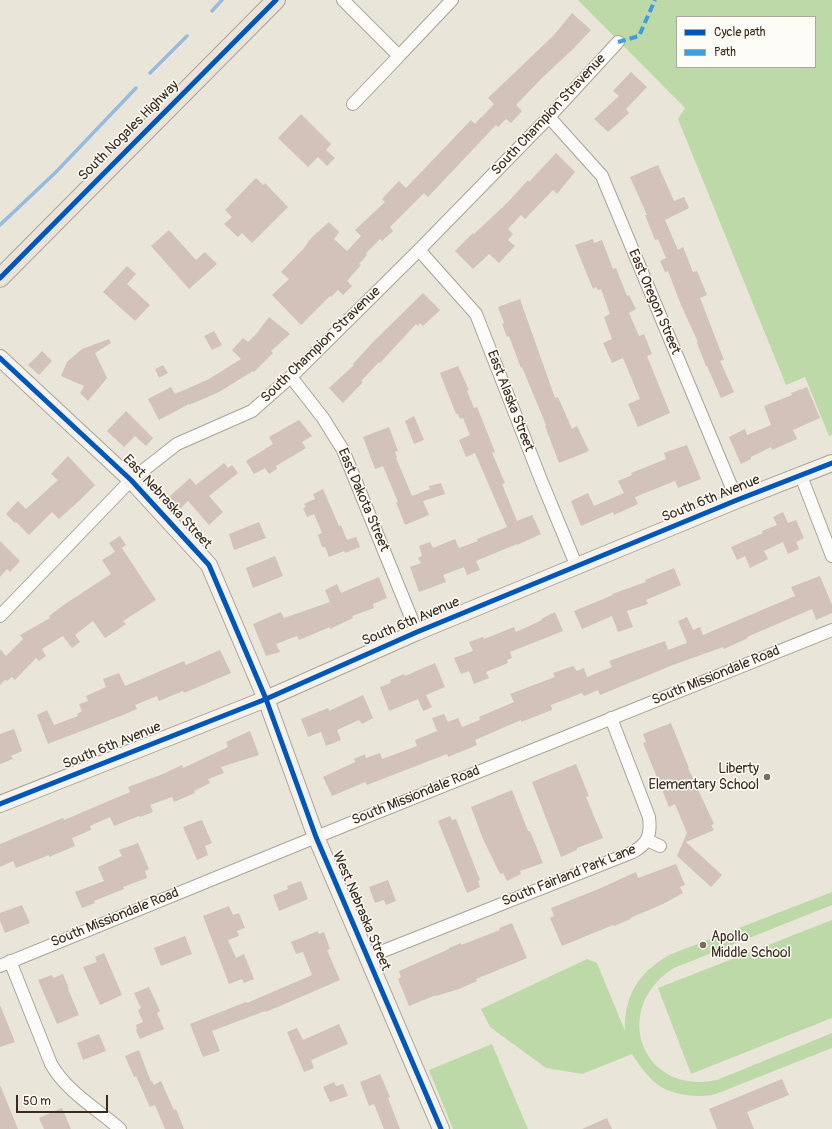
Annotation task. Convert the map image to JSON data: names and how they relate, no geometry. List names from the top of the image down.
{
  "streets": {
    "main road": ["South Nogales Highway"],
    "street": [
      "South Champion Stravenue",
      "East Oregon Street",
      "East Alaska Street",
      "South 6th Avenue",
      "East Dakota Street",
      "East Nebraska Street",
      "South Missiondale Road",
      "South Fairland Park Lane",
      "West Nebraska Street"
    ]
  },
  "crossings": [
    ["South Champion Stravenue", "East Oregon Street"],
    ["South Champion Stravenue", "East Alaska Street"],
    ["South Champion Stravenue", "East Dakota Street"],
    ["South Champion Stravenue", "East Nebraska Street"],
    ["East Oregon Street", "South 6th Avenue"],
    ["East Alaska Street", "South 6th Avenue"],
    ["South 6th Avenue", "East Dakota Street"],
    ["South 6th Avenue", "East Nebraska Street"],
    ["South 6th Avenue", "West Nebraska Street"],
    ["East Nebraska Street", "West Nebraska Street"],
    ["South Missiondale Road", "South Fairland Park Lane"],
    ["South Missiondale Road", "West Nebraska Street"],
    ["South Fairland Park Lane", "West Nebraska Street"]
  ],
  "places": ["Liberty Elementary School", "Apollo Middle School"],
  "legend": ["Cycle path", "Path"],
  "scale_bar": "50 m"
}
